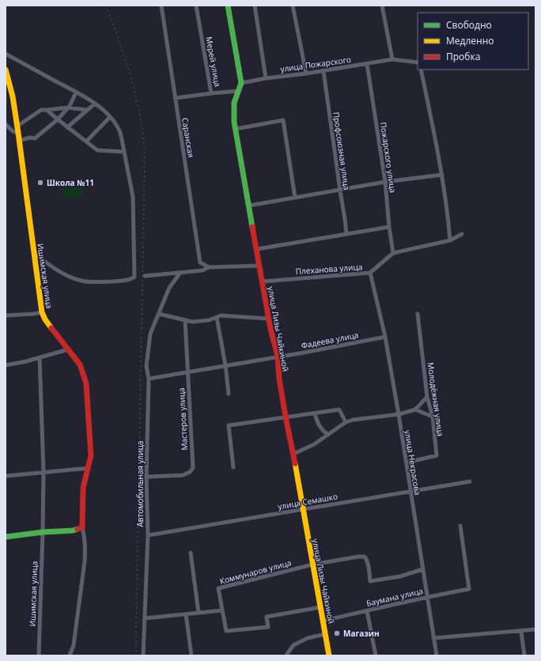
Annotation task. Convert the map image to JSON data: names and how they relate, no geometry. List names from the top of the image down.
{
  "streets": {
    "street": [
      "Мерей улица",
      "улица Пожарского",
      "Саранская",
      "Профсоюзная улица",
      "Пожарского улица",
      "Плеханова улица",
      "Ишимская улица",
      "улица Лизы Чайкиной",
      "Фадеева улица",
      "Молодёжная улица",
      "Мастеров улица",
      "улица Некрасова",
      "Автомобильная улица",
      "улица Семашко",
      "Коммунаров улица",
      "Баумана улица"
    ]
  },
  "crossings": [
    ["Мерей улица", "улица Лизы Чайкиной"],
    ["улица Пожарского", "Профсоюзная улица"],
    ["улица Пожарского", "Пожарского улица"],
    ["улица Пожарского", "улица Лизы Чайкиной"],
    ["Пожарского улица", "Плеханова улица"],
    ["Плеханова улица", "улица Лизы Чайкиной"],
    ["Плеханова улица", "улица Некрасова"],
    ["улица Лизы Чайкиной", "Фадеева улица"],
    ["улица Лизы Чайкиной", "улица Семашко"],
    ["улица Лизы Чайкиной", "Коммунаров улица"],
    ["улица Лизы Чайкиной", "Баумана улица"],
    ["Фадеева улица", "Мастеров улица"],
    ["Фадеева улица", "улица Некрасова"],
    ["Фадеева улица", "Автомобильная улица"],
    ["Молодёжная улица", "улица Некрасова"],
    ["Мастеров улица", "Автомобильная улица"],
    ["улица Некрасова", "улица Семашко"],
    ["улица Некрасова", "Коммунаров улица"],
    ["улица Некрасова", "Баумана улица"],
    ["Автомобильная улица", "улица Семашко"]
  ],
  "places": ["Школа №11", "Магазин"],
  "legend": ["Свободно", "Медленно", "Пробка"]
}
